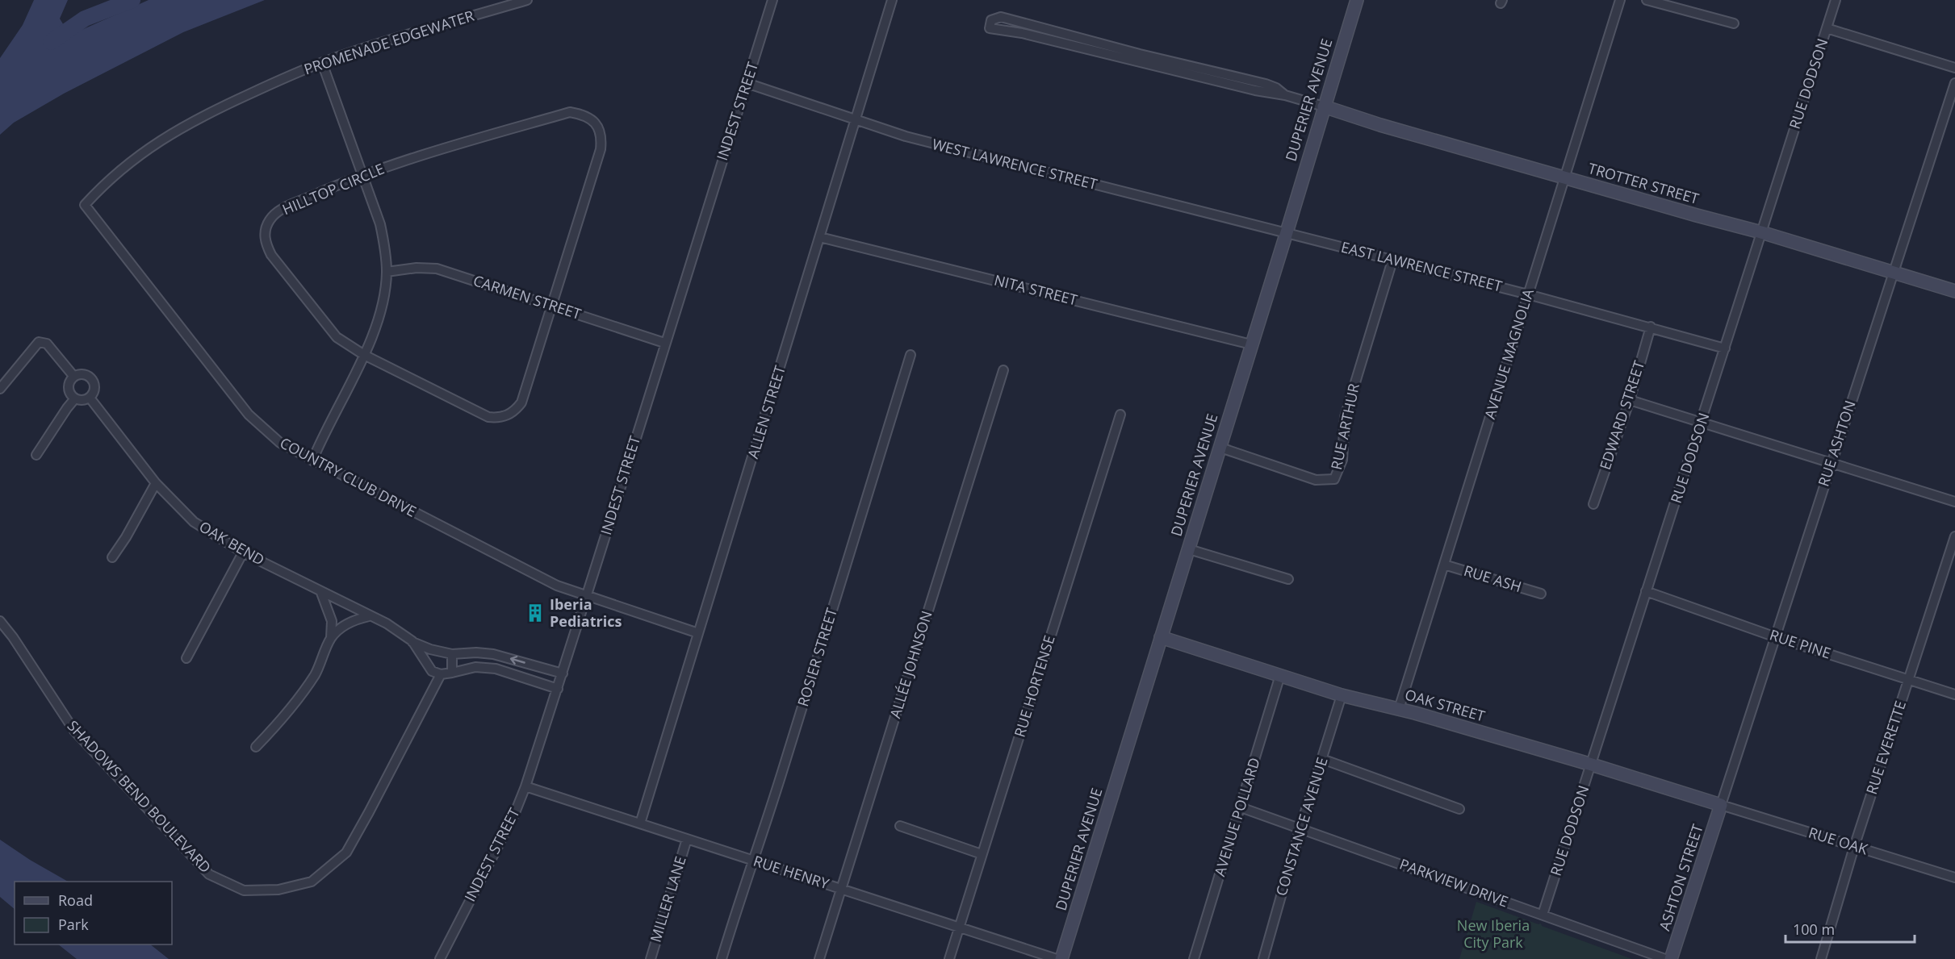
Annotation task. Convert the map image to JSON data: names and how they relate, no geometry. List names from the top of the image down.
{
  "streets": {
    "main road": [
      "DUPERIER AVENUE",
      "TROTTER STREET",
      "OAK STREET",
      "ASHTON STREET"
    ],
    "street": [
      "PROMENADE EDGEWATER",
      "RUE DODSON",
      "INDEST STREET",
      "WEST LAWRENCE STREET",
      "HILLTOP CIRCLE",
      "EAST LAWRENCE STREET",
      "NITA STREET",
      "CARMEN STREET",
      "AVENUE MAGNOLIA",
      "ALLEN STREET",
      "EDWARD STREET",
      "RUE ARTHUR",
      "RUE ASHTON",
      "COUNTRY CLUB DRIVE",
      "OAK BEND",
      "RUE ASH",
      "RUE PINE",
      "ROSIER STREET",
      "ALLÉE JOHNSON",
      "RUE HORTENSE",
      "RUE EVERETTE",
      "SHADOWS BEND BOULEVARD",
      "AVENUE POLLARD",
      "CONSTANCE AVENUE",
      "RUE OAK",
      "RUE HENRY",
      "PARKVIEW DRIVE",
      "MILLER LANE"
    ]
  },
  "crossings": [
    ["PROMENADE EDGEWATER", "COUNTRY CLUB DRIVE"],
    ["RUE DODSON", "TROTTER STREET"],
    ["RUE DODSON", "EAST LAWRENCE STREET"],
    ["RUE DODSON", "RUE PINE"],
    ["RUE DODSON", "OAK STREET"],
    ["RUE DODSON", "PARKVIEW DRIVE"],
    ["DUPERIER AVENUE", "WEST LAWRENCE STREET"],
    ["DUPERIER AVENUE", "TROTTER STREET"],
    ["DUPERIER AVENUE", "EAST LAWRENCE STREET"],
    ["DUPERIER AVENUE", "NITA STREET"],
    ["DUPERIER AVENUE", "RUE ARTHUR"],
    ["DUPERIER AVENUE", "OAK STREET"],
    ["INDEST STREET", "WEST LAWRENCE STREET"],
    ["INDEST STREET", "CARMEN STREET"],
    ["INDEST STREET", "COUNTRY CLUB DRIVE"],
    ["INDEST STREET", "OAK BEND"],
    ["INDEST STREET", "RUE HENRY"],
    ["WEST LAWRENCE STREET", "EAST LAWRENCE STREET"],
    ["WEST LAWRENCE STREET", "ALLEN STREET"],
    ["TROTTER STREET", "AVENUE MAGNOLIA"],
    ["TROTTER STREET", "RUE ASHTON"],
    ["HILLTOP CIRCLE", "CARMEN STREET"],
    ["EAST LAWRENCE STREET", "AVENUE MAGNOLIA"],
    ["EAST LAWRENCE STREET", "EDWARD STREET"],
    ["EAST LAWRENCE STREET", "RUE ARTHUR"],
    ["NITA STREET", "ALLEN STREET"],
    ["AVENUE MAGNOLIA", "RUE ASH"],
    ["AVENUE MAGNOLIA", "OAK STREET"],
    ["ALLEN STREET", "COUNTRY CLUB DRIVE"],
    ["ALLEN STREET", "RUE HENRY"],
    ["RUE ASHTON", "RUE PINE"],
    ["RUE ASHTON", "OAK STREET"],
    ["RUE ASHTON", "RUE OAK"],
    ["RUE ASHTON", "ASHTON STREET"],
    ["OAK BEND", "SHADOWS BEND BOULEVARD"],
    ["RUE PINE", "RUE EVERETTE"],
    ["ROSIER STREET", "RUE HENRY"],
    ["ALLÉE JOHNSON", "RUE HENRY"],
    ["RUE HORTENSE", "RUE HENRY"],
    ["OAK STREET", "AVENUE POLLARD"],
    ["OAK STREET", "CONSTANCE AVENUE"],
    ["OAK STREET", "RUE OAK"],
    ["OAK STREET", "ASHTON STREET"],
    ["RUE EVERETTE", "RUE OAK"],
    ["AVENUE POLLARD", "PARKVIEW DRIVE"],
    ["CONSTANCE AVENUE", "PARKVIEW DRIVE"],
    ["RUE OAK", "ASHTON STREET"],
    ["RUE HENRY", "MILLER LANE"]
  ],
  "parks": ["New Iberia City Park"],
  "places": {
    "building": ["Iberia Pediatrics"]
  },
  "legend": ["Road", "Park"],
  "scale_bar": "100 m"
}
